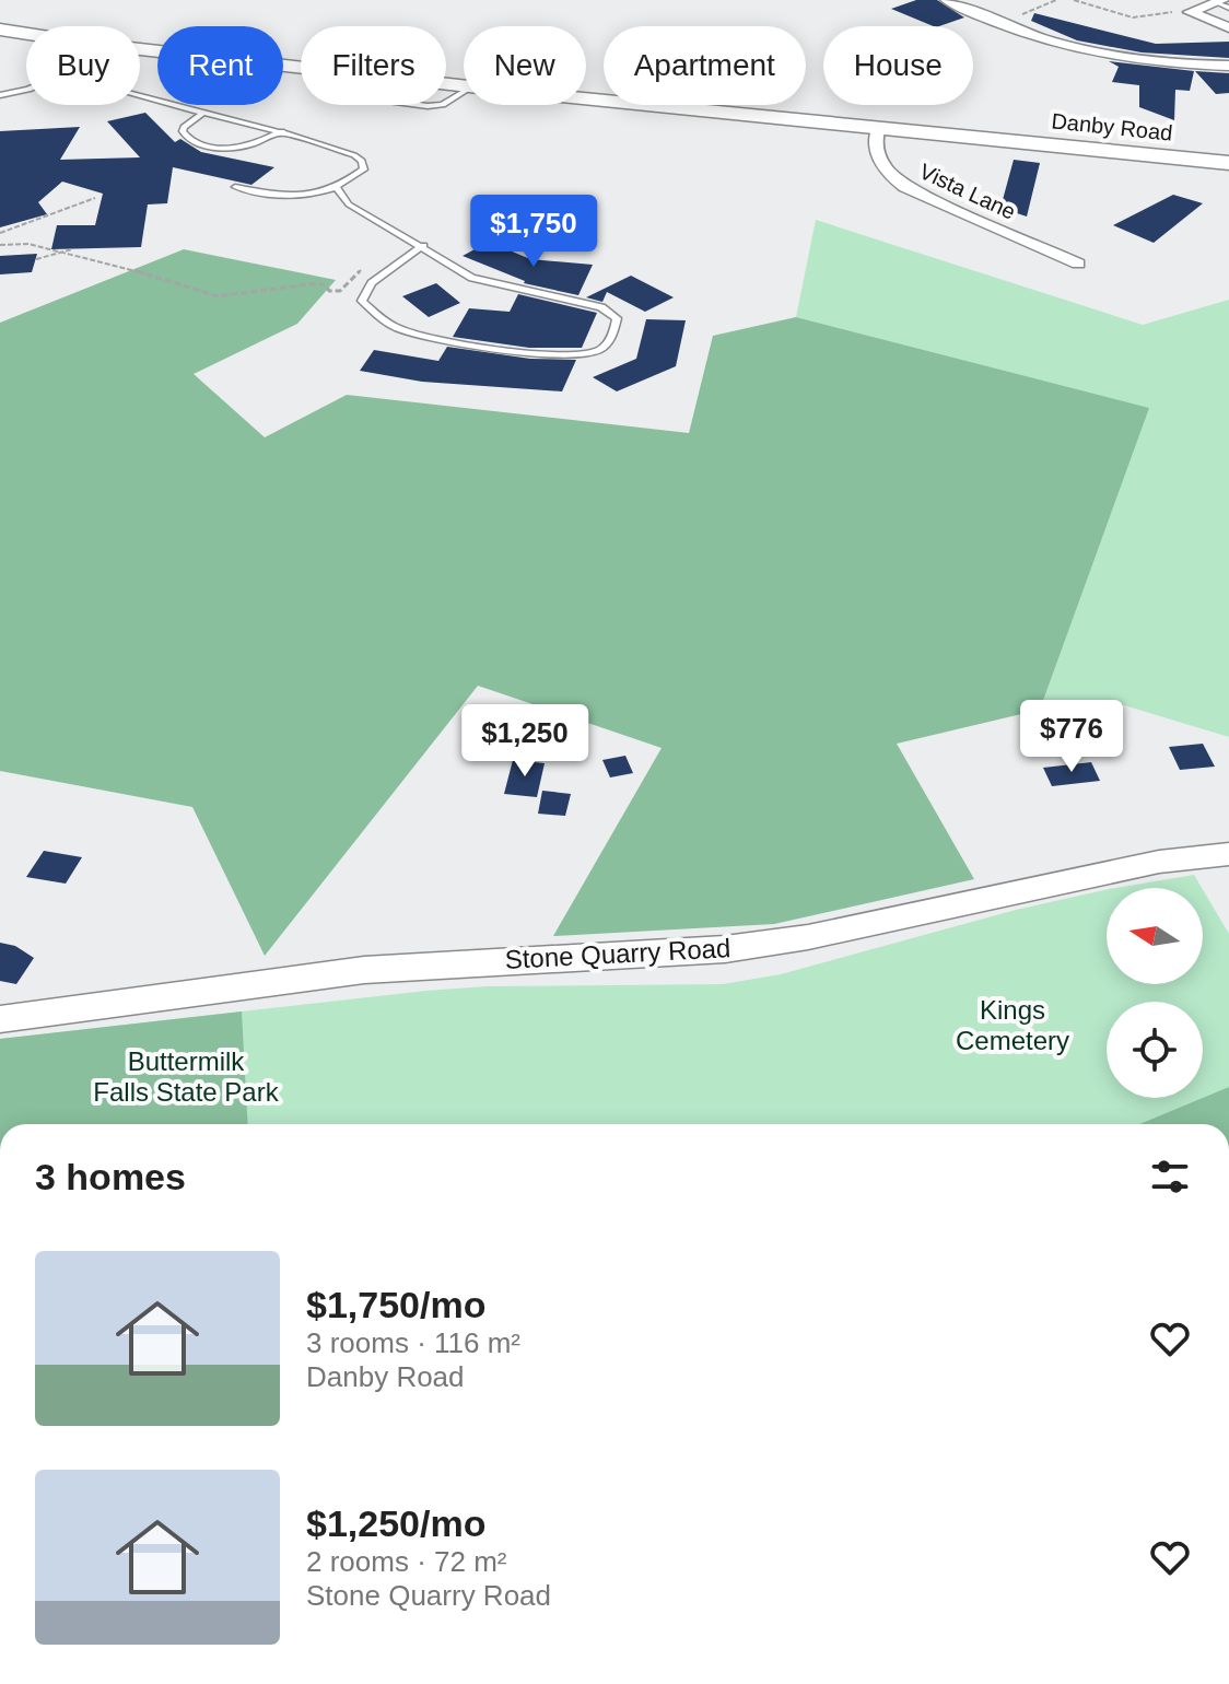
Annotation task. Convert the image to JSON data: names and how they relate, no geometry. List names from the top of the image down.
{
  "streets": {
    "main road": ["Danby Road"],
    "street": ["Vista Lane", "Stone Quarry Road"]
  },
  "crossings": [
    ["Danby Road", "Vista Lane"]
  ],
  "parks": ["Kings Cemetery", "Buttermilk Falls State Park"],
  "north": "left",
  "page": {
    "chip": [
      "Buy",
      "Rent",
      "Filters",
      "New",
      "Apartment",
      "House"
    ],
    "price": ["$1,750", "$776", "$1,250"],
    "heading": "3 homes",
    "list": [
      {
        "name": "$1,750/mo",
        "note": "3 rooms · 116 m² · Danby Road"
      },
      {
        "name": "$1,250/mo",
        "note": "2 rooms · 72 m² · Stone Quarry Road"
      }
    ]
  }
}
